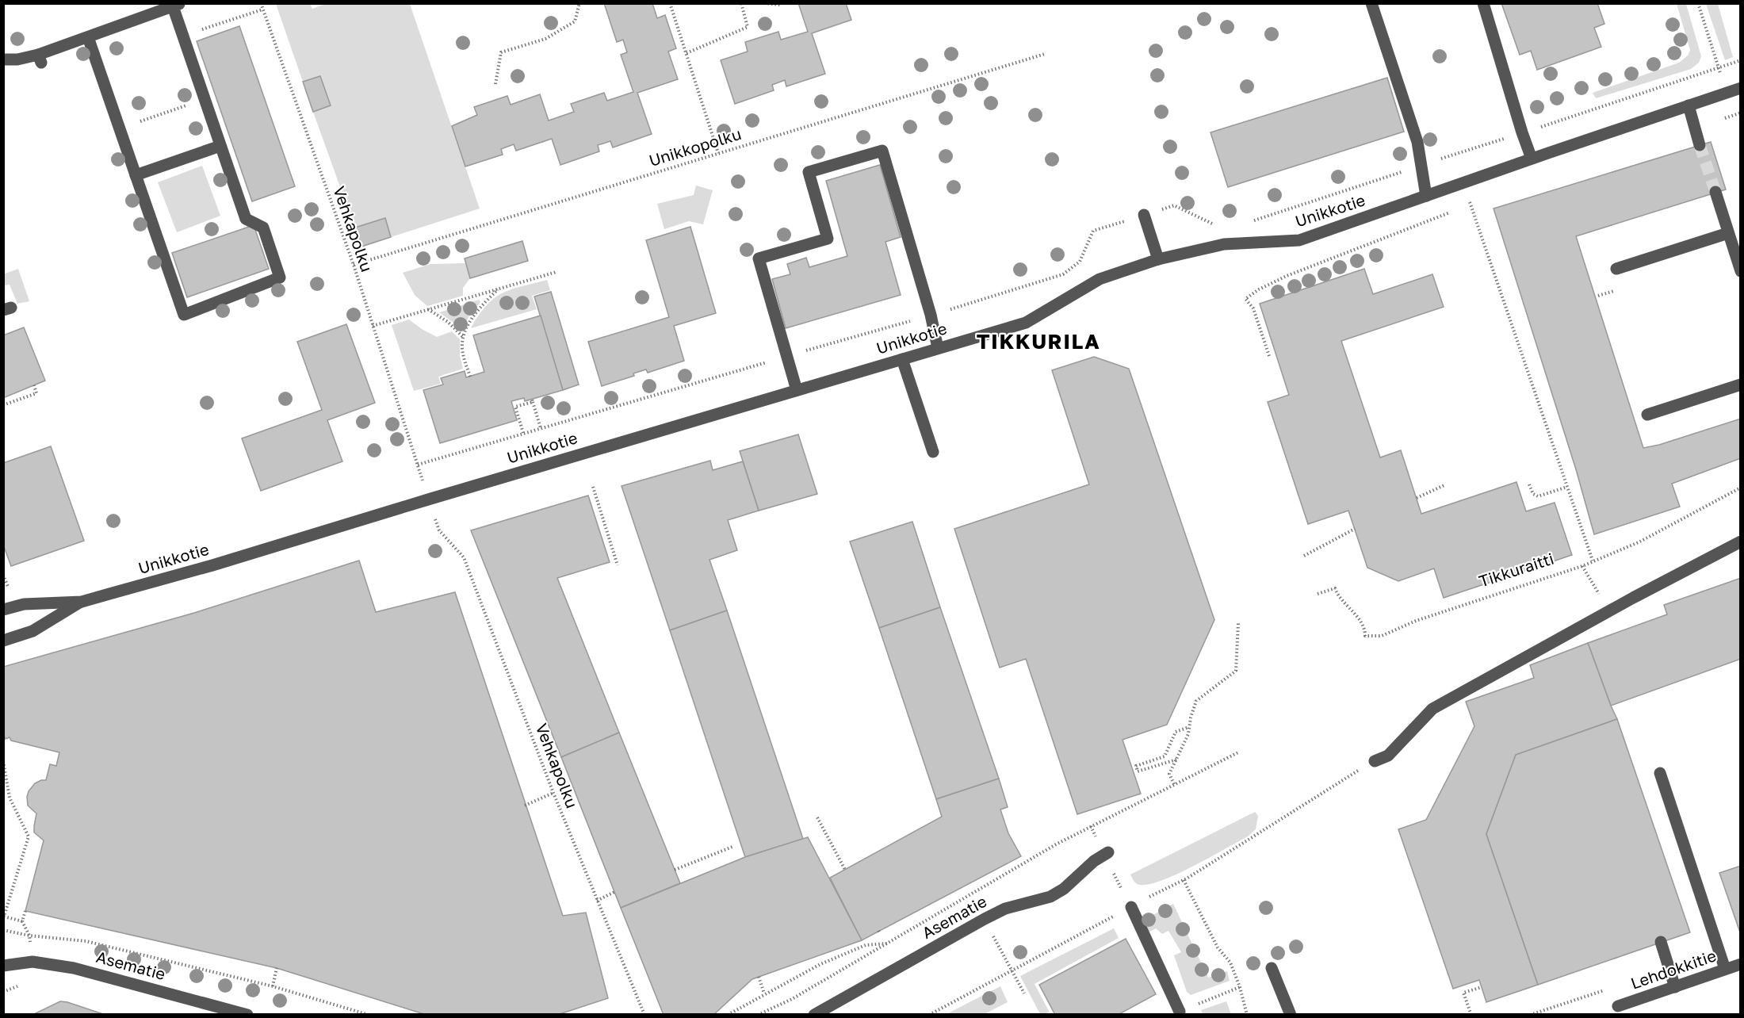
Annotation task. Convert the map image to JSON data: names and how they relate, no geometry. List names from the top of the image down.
{
  "streets": {
    "street": ["Unikkotie", "Asematie", "Lehdokkitie"],
    "path": ["Unikkopolku", "Vehkapolku", "Tikkuraitti"]
  },
  "crossings": [
    ["Unikkopolku", "Vehkapolku"]
  ],
  "districts": ["TIKKURILA"]
}
